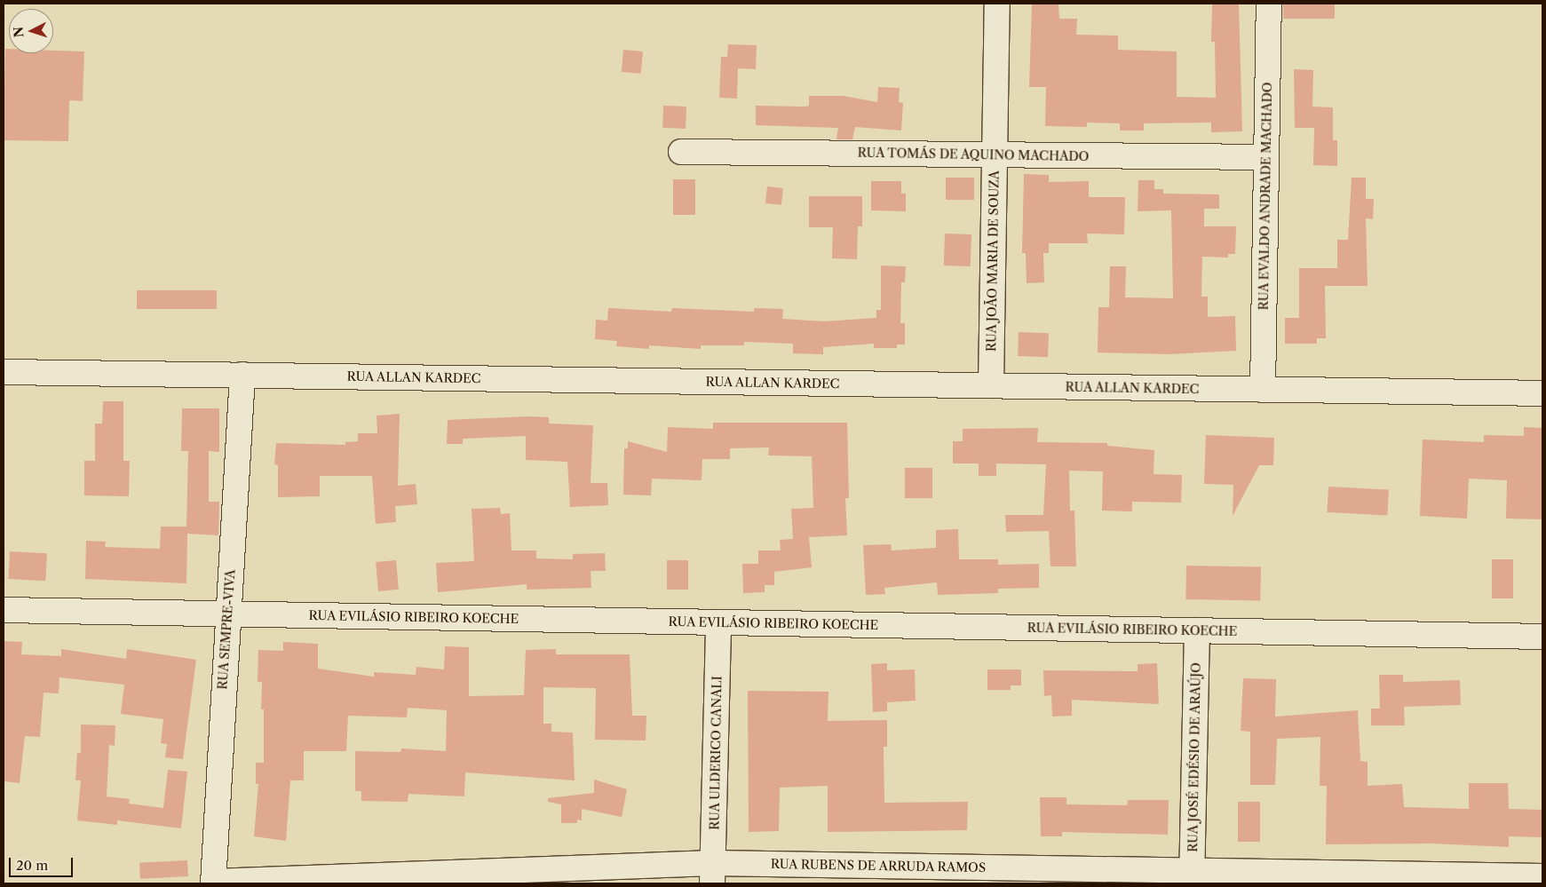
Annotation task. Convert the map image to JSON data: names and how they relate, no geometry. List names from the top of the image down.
{
  "streets": {
    "street": [
      "RUA TOMÁS DE AQUINO MACHADO",
      "RUA EVALDO ANDRADE MACHADO",
      "RUA JOÃO MARIA DE SOUZA",
      "RUA ALLAN KARDEC",
      "RUA EVILÁSIO RIBEIRO KOECHE",
      "RUA SEMPRE-VIVA",
      "RUA ULDERICO CANALI",
      "RUA JOSÉ EDÉSIO DE ARAÚJO",
      "RUA RUBENS DE ARRUDA RAMOS"
    ]
  },
  "crossings": [
    ["RUA TOMÁS DE AQUINO MACHADO", "RUA EVALDO ANDRADE MACHADO"],
    ["RUA TOMÁS DE AQUINO MACHADO", "RUA JOÃO MARIA DE SOUZA"],
    ["RUA EVALDO ANDRADE MACHADO", "RUA ALLAN KARDEC"],
    ["RUA JOÃO MARIA DE SOUZA", "RUA ALLAN KARDEC"],
    ["RUA ALLAN KARDEC", "RUA SEMPRE-VIVA"],
    ["RUA EVILÁSIO RIBEIRO KOECHE", "RUA SEMPRE-VIVA"],
    ["RUA EVILÁSIO RIBEIRO KOECHE", "RUA ULDERICO CANALI"],
    ["RUA EVILÁSIO RIBEIRO KOECHE", "RUA JOSÉ EDÉSIO DE ARAÚJO"],
    ["RUA SEMPRE-VIVA", "RUA RUBENS DE ARRUDA RAMOS"],
    ["RUA ULDERICO CANALI", "RUA RUBENS DE ARRUDA RAMOS"],
    ["RUA JOSÉ EDÉSIO DE ARAÚJO", "RUA RUBENS DE ARRUDA RAMOS"]
  ],
  "scale_bar": "20 m",
  "north": "left"
}
